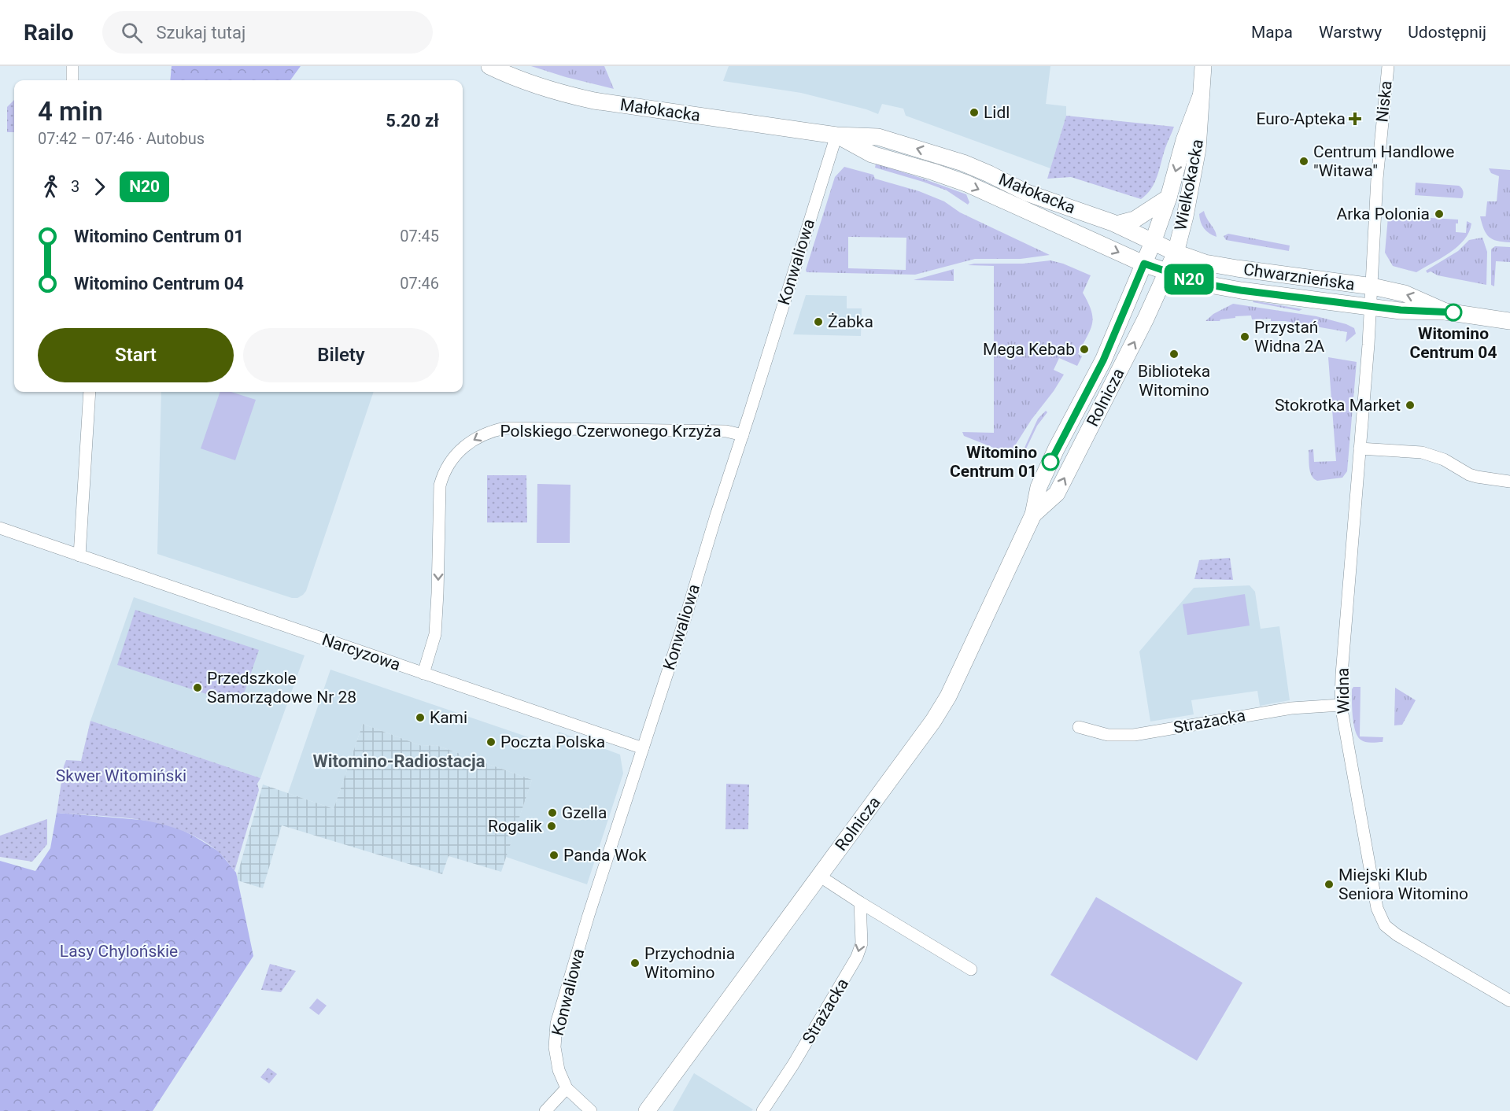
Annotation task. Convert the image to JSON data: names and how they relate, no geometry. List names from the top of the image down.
{
  "streets": {
    "main road": [
      "Małokacka",
      "Wielkokacka",
      "Chwarznieńska",
      "Rolnicza"
    ],
    "street": [
      "Niska",
      "Konwaliowa",
      "Polskiego Czerwonego Krzyża",
      "Narcyzowa",
      "Widna",
      "Strażacka"
    ]
  },
  "crossings": [
    ["Niska", "Chwarznieńska"],
    ["Niska", "Widna"],
    ["Małokacka", "Wielkokacka"],
    ["Małokacka", "Konwaliowa"],
    ["Małokacka", "Chwarznieńska"],
    ["Małokacka", "Rolnicza"],
    ["Wielkokacka", "Chwarznieńska"],
    ["Wielkokacka", "Rolnicza"],
    ["Konwaliowa", "Polskiego Czerwonego Krzyża"],
    ["Konwaliowa", "Narcyzowa"],
    ["Chwarznieńska", "Rolnicza"],
    ["Chwarznieńska", "Widna"],
    ["Polskiego Czerwonego Krzyża", "Narcyzowa"],
    ["Widna", "Strażacka"]
  ],
  "one_way": ["Strażacka"],
  "districts": ["Witomino-Radiostacja"],
  "parks": ["Skwer Witomiński", "Lasy Chylońskie"],
  "places": {
    "other": [
      "Lidl",
      "Centrum Handlowe \"Witawa\"",
      "Arka Polonia",
      "Witomino Centrum 04",
      "Żabka",
      "Przystań Widna 2A",
      "Mega Kebab",
      "Biblioteka Witomino",
      "Stokrotka Market",
      "Witomino Centrum 01",
      "Przedszkole Samorządowe Nr 28",
      "Kami",
      "Poczta Polska",
      "Gzella",
      "Rogalik",
      "Panda Wok",
      "Miejski Klub Seniora Witomino",
      "Przychodnia Witomino"
    ],
    "health": ["Euro-Apteka"]
  },
  "lines": ["bus line N20"],
  "page": {
    "header": "Railo",
    "search": "Szukaj tutaj",
    "nav": ["Mapa", "Warstwy", "Udostępnij"],
    "on_map": "N20",
    "heading": ["4 min", "07:42 – 07:46 · Autobus", "5.20 zł"],
    "legs": ["3", "N20"],
    "list": [
      {
        "name": "Witomino Centrum 01",
        "value": "07:45"
      },
      {
        "name": "Witomino Centrum 04",
        "value": "07:46"
      }
    ],
    "buttons": ["Start", "Bilety"]
  }
}
